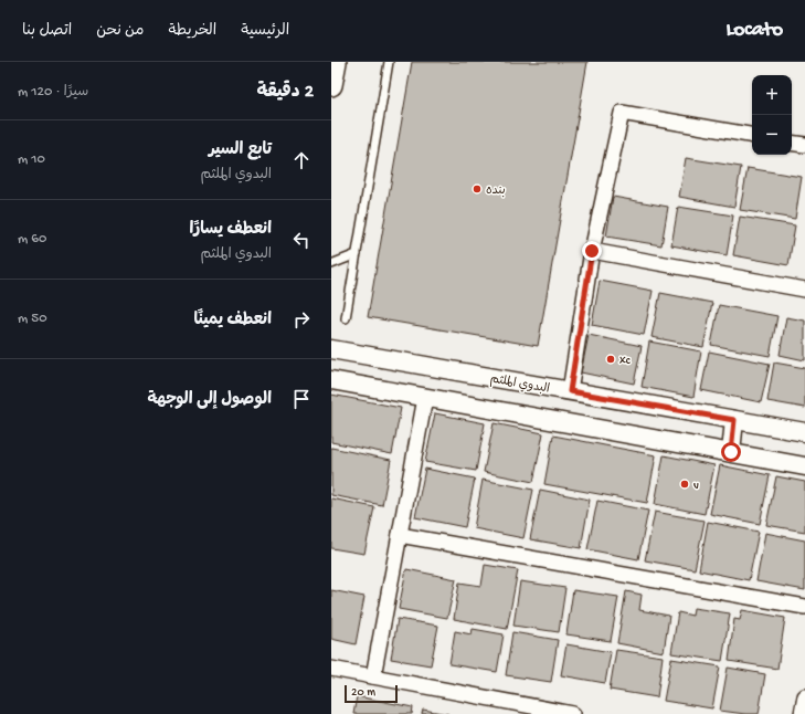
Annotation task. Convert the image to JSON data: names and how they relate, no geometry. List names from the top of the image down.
{
  "streets": {
    "street": ["البدوي الملثم"]
  },
  "places": ["بنده", "xc", "v"],
  "scale_bar": "20 m",
  "page": {
    "header": "Locato",
    "nav": [
      "الرئيسية",
      "الخريطة",
      "من نحن",
      "اتصل بنا"
    ],
    "heading": ["2 دقيقة", "سيرًا · 120 m"],
    "map_buttons": ["+", "−"],
    "list": [
      ["تابع السير", "البدوي الملثم", "10 m"],
      ["انعطف يسارًا", "البدوي الملثم", "60 m"],
      ["انعطف يمينًا", "50 m"],
      "الوصول إلى الوجهة"
    ],
    "scale": "20 m"
  }
}
